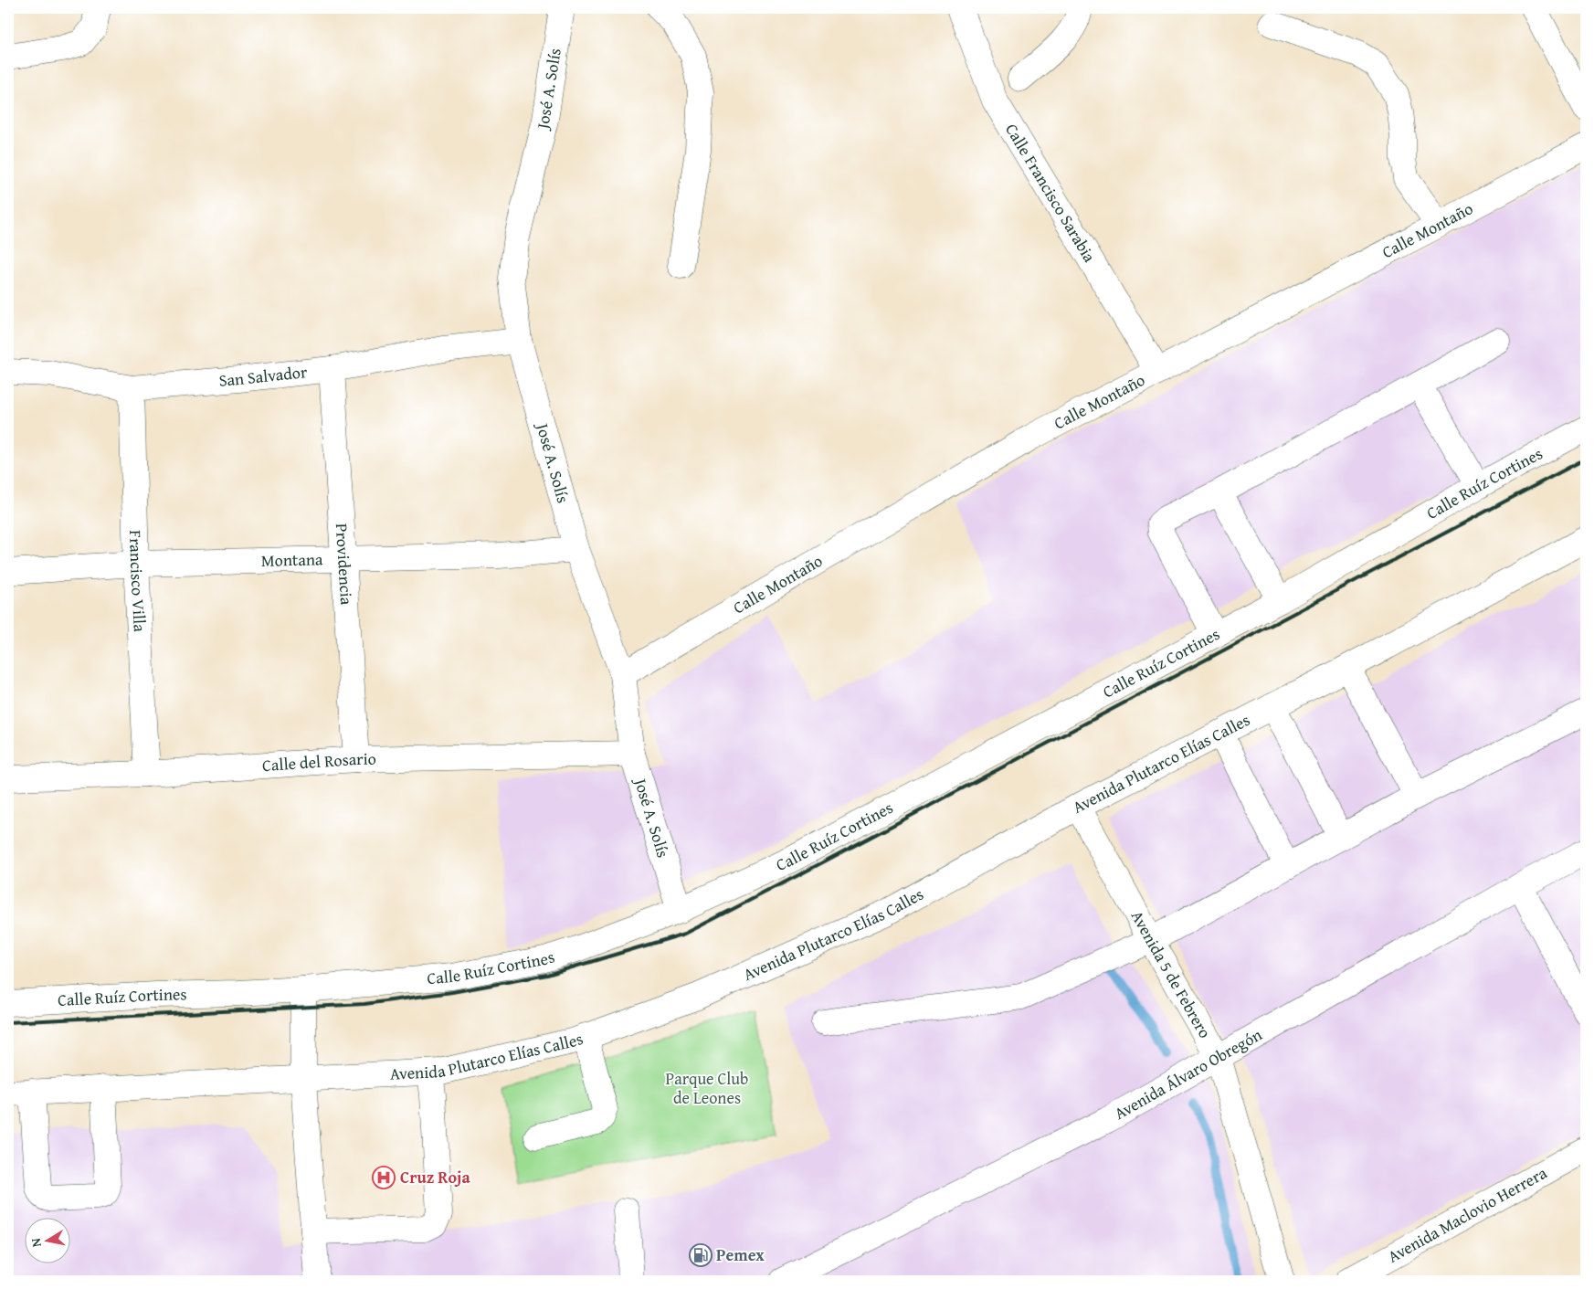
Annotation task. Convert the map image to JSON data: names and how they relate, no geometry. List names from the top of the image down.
{
  "streets": {
    "main road": [
      "José A. Solís",
      "Calle Francisco Sarabia",
      "Calle Montaño",
      "San Salvador",
      "Calle Ruíz Cortines",
      "Montana",
      "Providencia",
      "Francisco Villa",
      "Calle del Rosario",
      "Avenida Plutarco Elías Calles",
      "Avenida 5 de Febrero",
      "Avenida Álvaro Obregón",
      "Avenida Maclovio Herrera"
    ]
  },
  "crossings": [
    ["José A. Solís", "Calle Montaño"],
    ["José A. Solís", "San Salvador"],
    ["José A. Solís", "Calle Ruíz Cortines"],
    ["José A. Solís", "Montana"],
    ["José A. Solís", "Calle del Rosario"],
    ["Calle Francisco Sarabia", "Calle Montaño"],
    ["San Salvador", "Providencia"],
    ["San Salvador", "Francisco Villa"],
    ["Montana", "Providencia"],
    ["Montana", "Francisco Villa"],
    ["Providencia", "Calle del Rosario"],
    ["Francisco Villa", "Calle del Rosario"],
    ["Avenida Plutarco Elías Calles", "Avenida 5 de Febrero"],
    ["Avenida 5 de Febrero", "Avenida Álvaro Obregón"]
  ],
  "parks": ["Parque Club de Leones"],
  "places": {
    "hospital": ["Cruz Roja"],
    "fuel station": ["Pemex"]
  },
  "north": "left"
}
